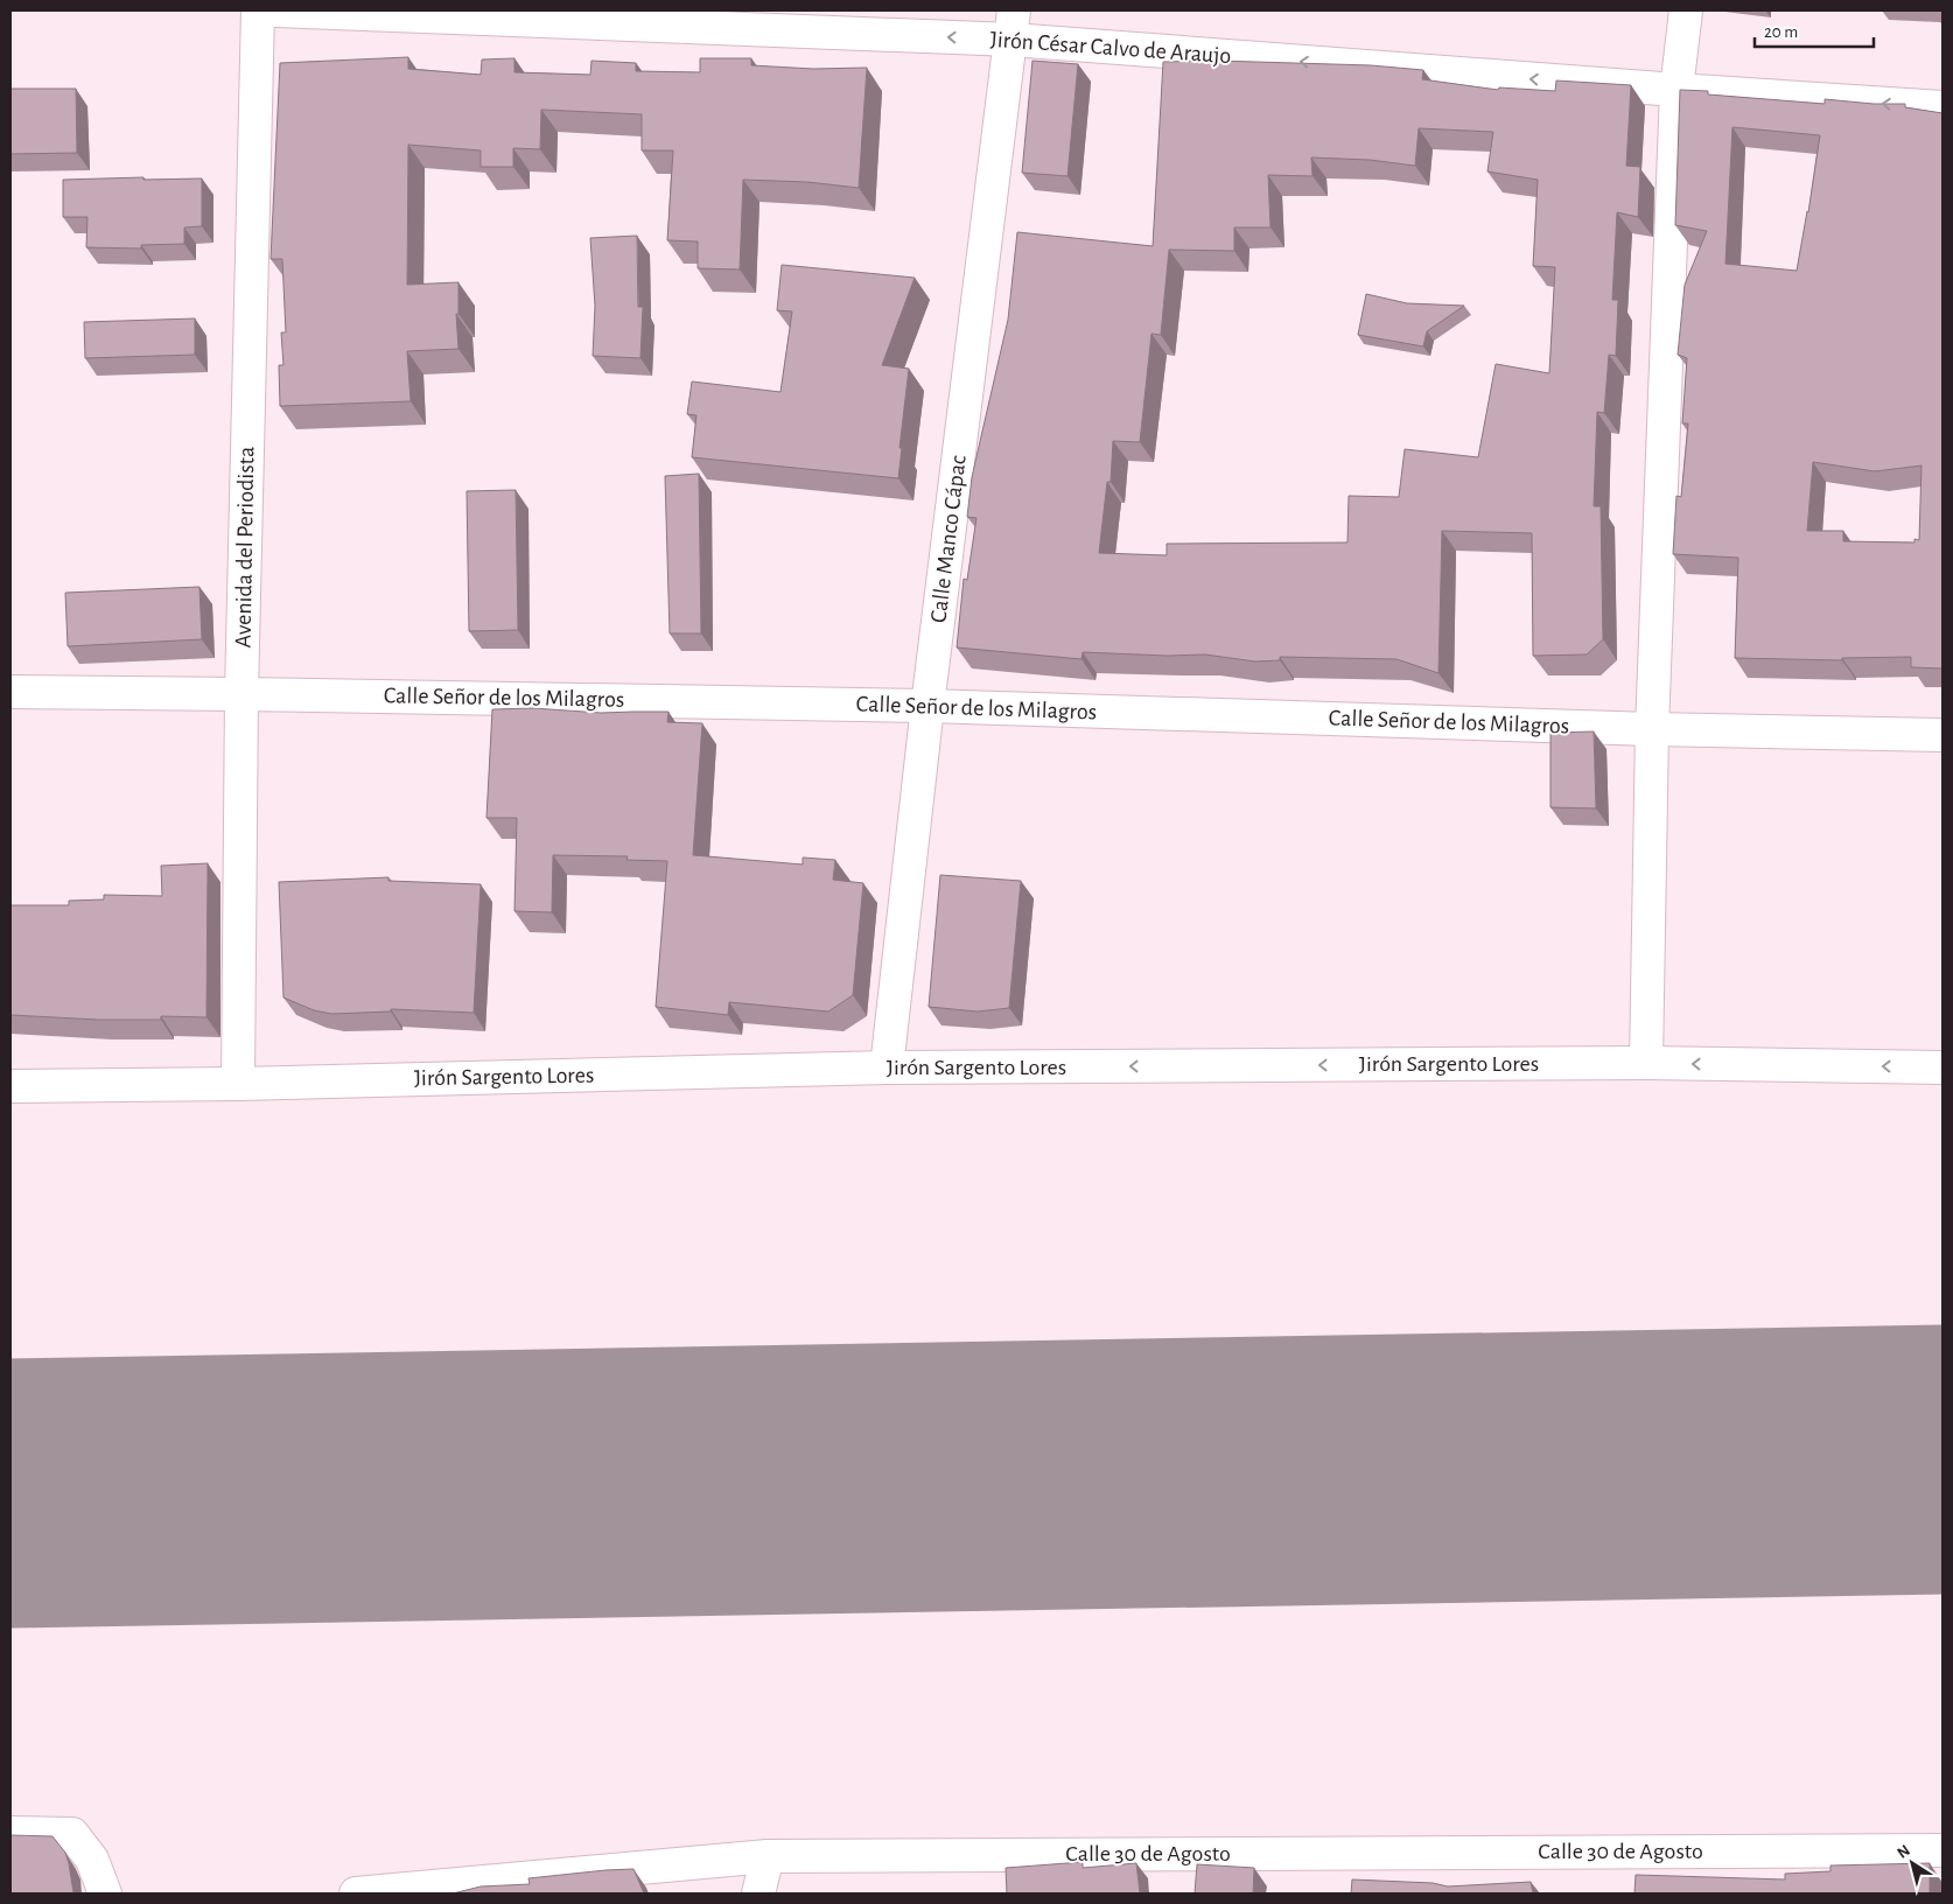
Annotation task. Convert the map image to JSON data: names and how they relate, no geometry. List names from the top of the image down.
{
  "streets": {
    "street": [
      "Jirón César Calvo de Araujo",
      "Calle Manco Cápac",
      "Avenida del Periodista",
      "Calle Señor de los Milagros",
      "Jirón Sargento Lores",
      "Calle 30 de Agosto"
    ]
  },
  "crossings": [
    ["Jirón César Calvo de Araujo", "Calle Manco Cápac"],
    ["Calle Manco Cápac", "Calle Señor de los Milagros"],
    ["Calle Manco Cápac", "Jirón Sargento Lores"],
    ["Avenida del Periodista", "Calle Señor de los Milagros"],
    ["Avenida del Periodista", "Jirón Sargento Lores"]
  ],
  "one_way": ["Jirón César Calvo de Araujo", "Jirón Sargento Lores"],
  "scale_bar": "20 m",
  "north": "top left"
}
